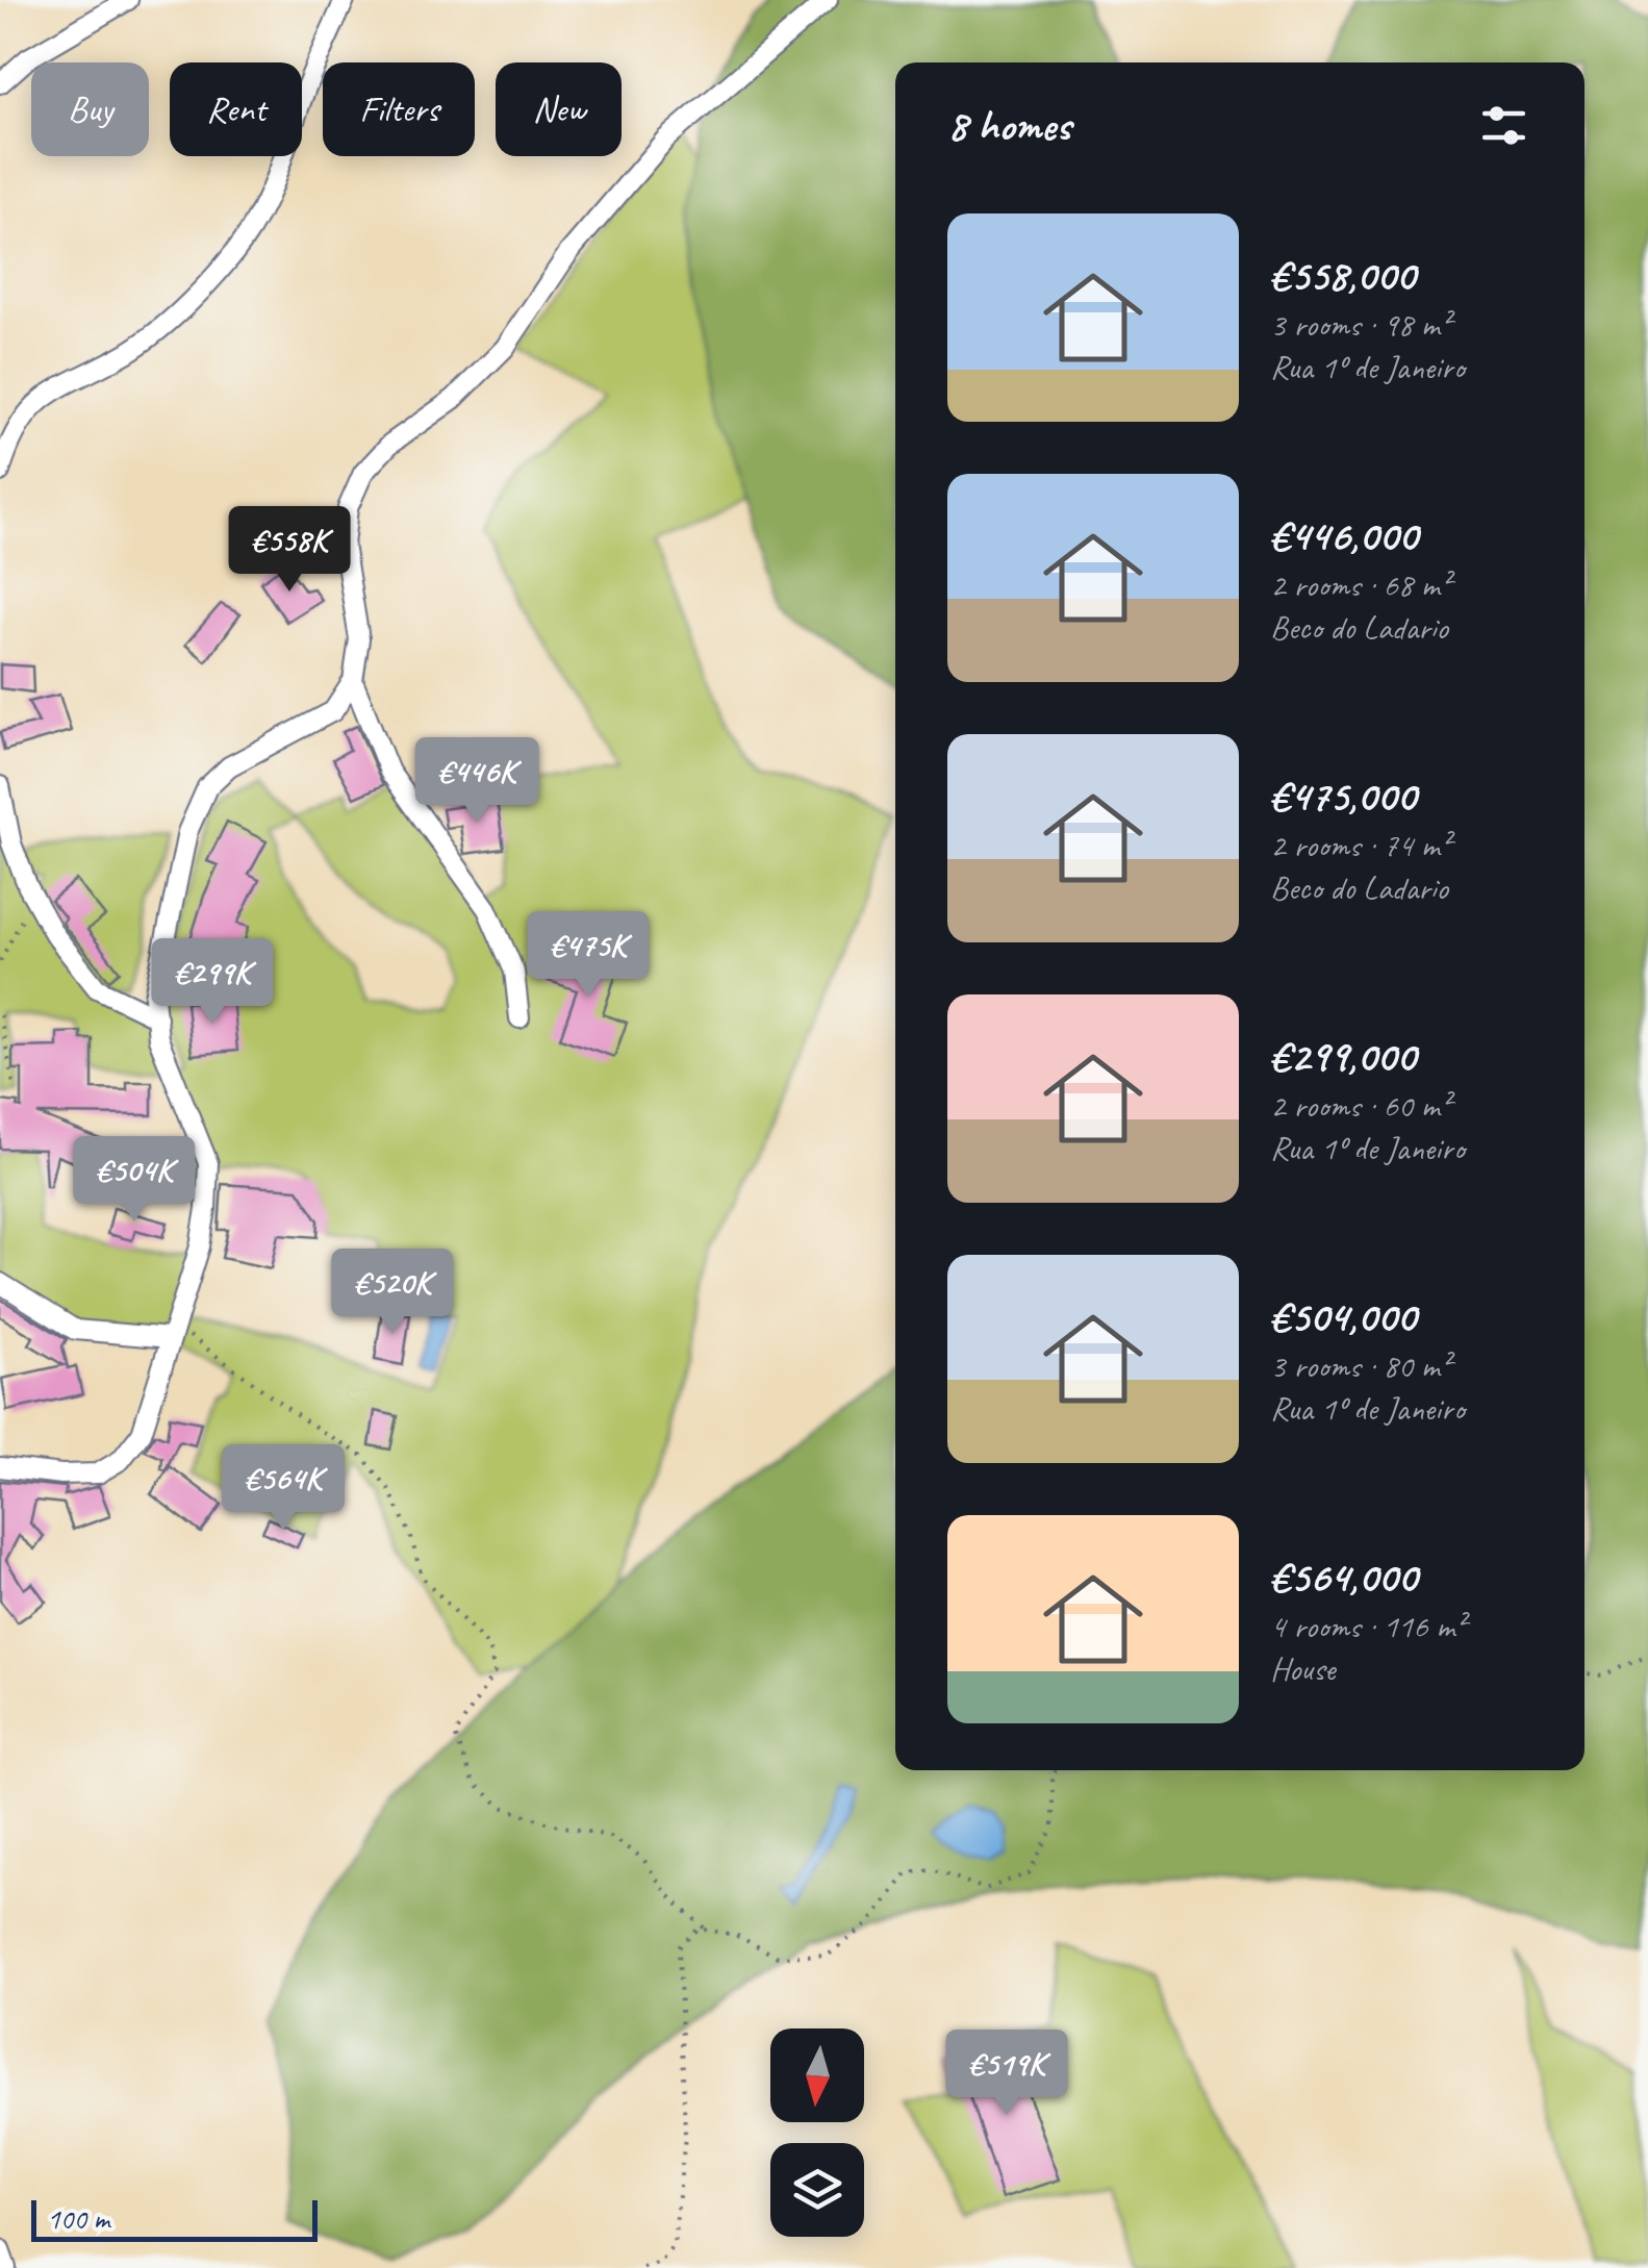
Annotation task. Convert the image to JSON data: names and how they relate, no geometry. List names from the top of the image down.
{
  "scale_bar": "100 m",
  "north": "bottom",
  "page": {
    "chip": [
      "Buy",
      "Rent",
      "Filters",
      "New"
    ],
    "heading": "8 homes",
    "list": [
      {
        "name": "€558,000",
        "note": "3 rooms · 98 m² · Rua 1º de Janeiro"
      },
      {
        "name": "€446,000",
        "note": "2 rooms · 68 m² · Beco do Ladario"
      },
      {
        "name": "€475,000",
        "note": "2 rooms · 74 m² · Beco do Ladario"
      },
      {
        "name": "€299,000",
        "note": "2 rooms · 60 m² · Rua 1º de Janeiro"
      },
      {
        "name": "€504,000",
        "note": "3 rooms · 80 m² · Rua 1º de Janeiro"
      },
      {
        "name": "€564,000",
        "note": "4 rooms · 116 m² · House"
      }
    ],
    "price": [
      "€558K",
      "€446K",
      "€475K",
      "€299K",
      "€504K",
      "€520K",
      "€564K",
      "€519K"
    ],
    "scale": "100 m"
  }
}
